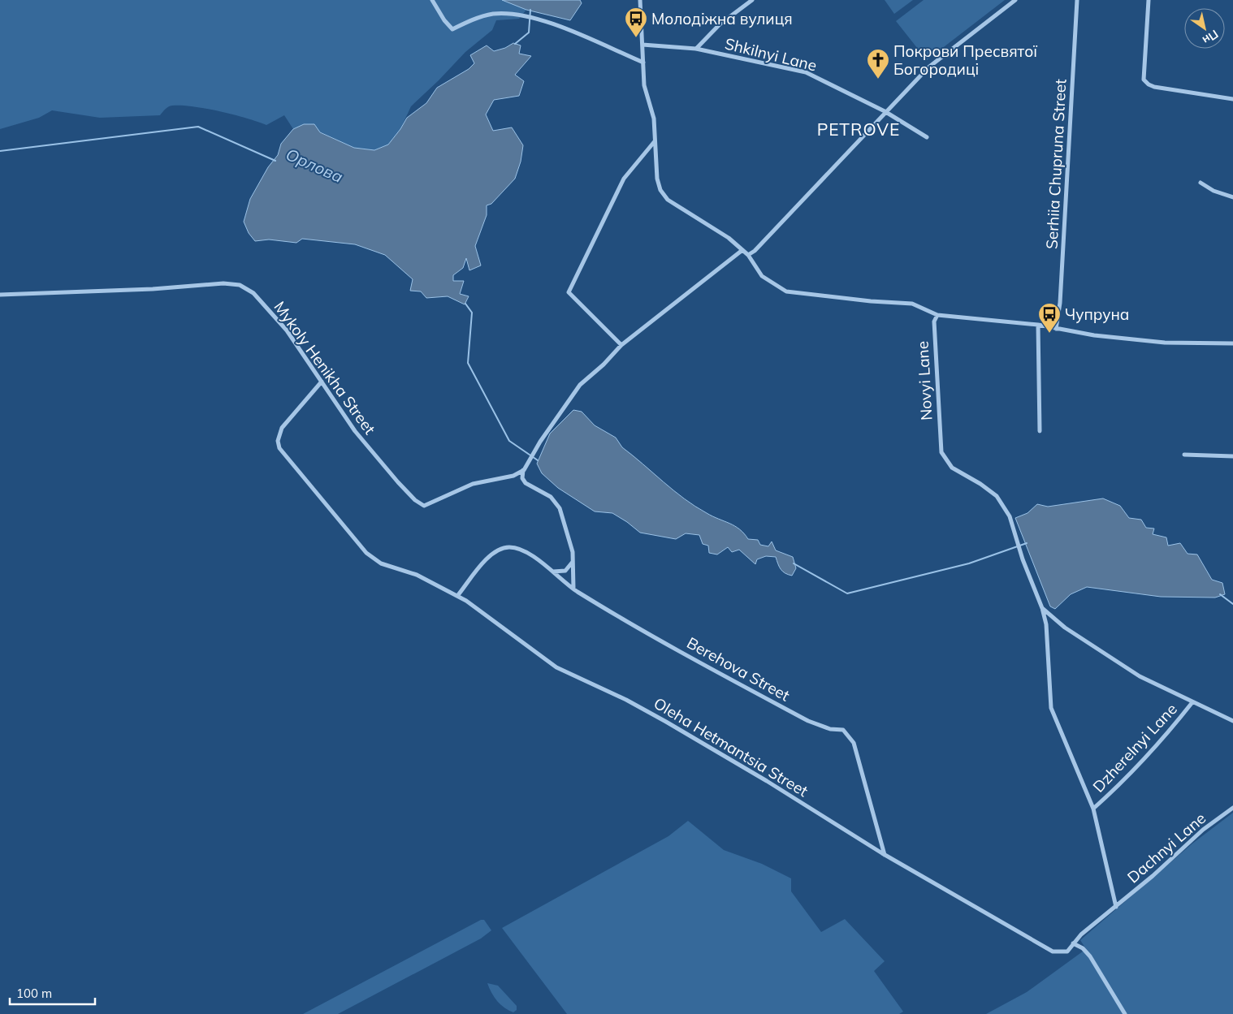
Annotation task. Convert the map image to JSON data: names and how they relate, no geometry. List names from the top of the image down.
{
  "streets": {
    "street": [
      "Shkilnyi Lane",
      "Serhiia Chupruna Street",
      "Mykoly Henikha Street",
      "Novyi Lane",
      "Berehova Street",
      "Oleha Hetmantsia Street",
      "Dzherelnyi Lane",
      "Dachnyi Lane"
    ]
  },
  "crossings": [
    ["Mykoly Henikha Street", "Oleha Hetmantsia Street"],
    ["Berehova Street", "Oleha Hetmantsia Street"],
    ["Oleha Hetmantsia Street", "Dachnyi Lane"]
  ],
  "districts": ["PETROVE"],
  "water": ["Орлова"],
  "places": {
    "bus stop": ["Молодіжна вулиця", "Чупруна"],
    "church": ["Покрови Пресвятої Богородиці"]
  },
  "scale_bar": "100 m",
  "north": "bottom right"
}
